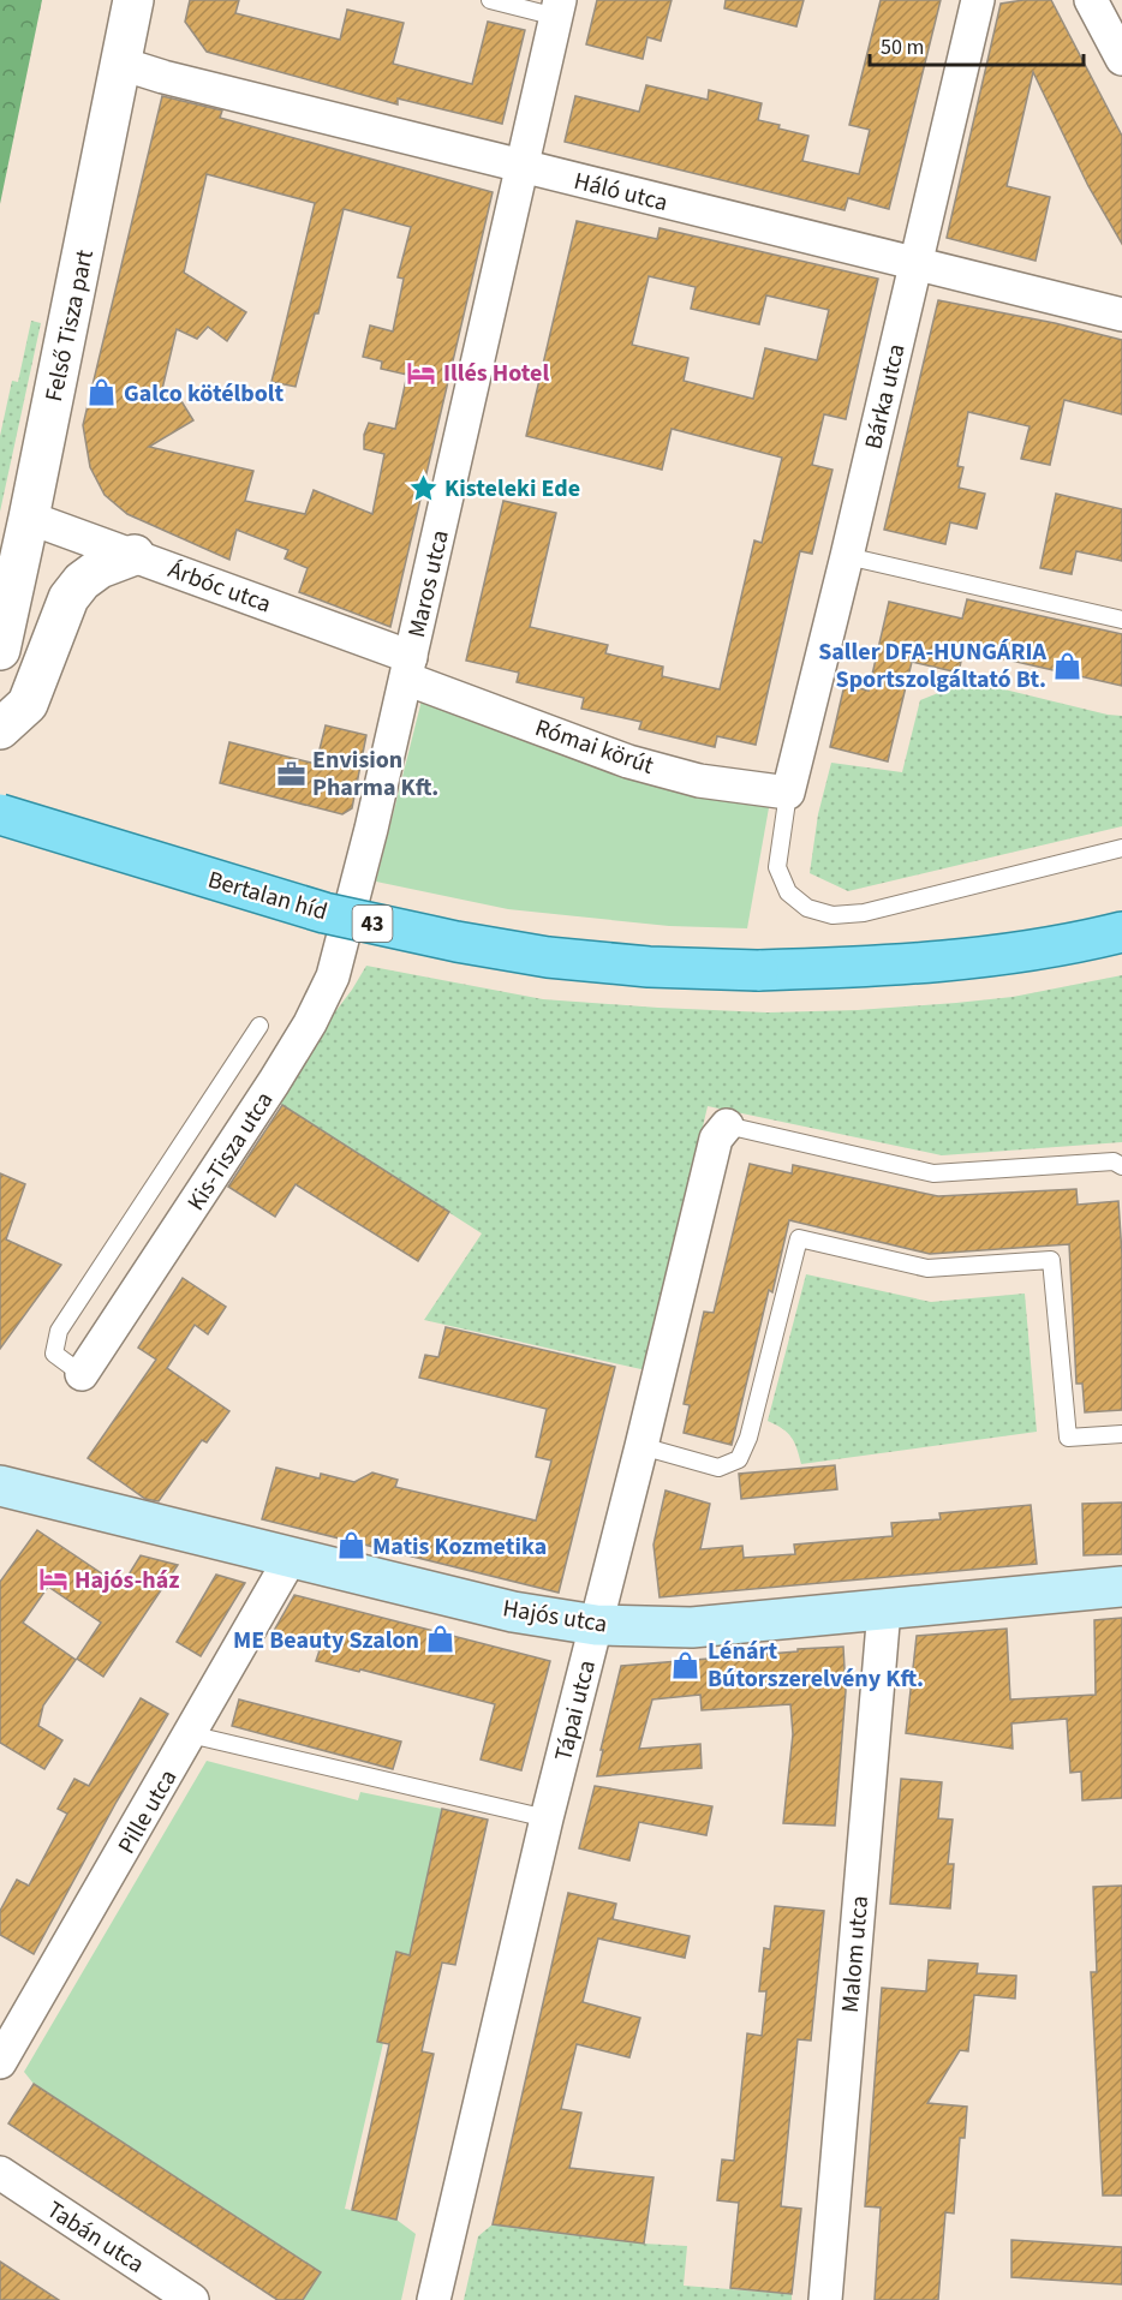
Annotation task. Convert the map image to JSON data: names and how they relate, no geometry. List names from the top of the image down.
{
  "streets": {
    "main road": ["Bertalan híd", "43", "Hajós utca"],
    "street": [
      "Háló utca",
      "Felső Tisza part",
      "Bárka utca",
      "Maros utca",
      "Árbóc utca",
      "Római körút",
      "Kis-Tisza utca",
      "Tápai utca",
      "Pille utca",
      "Malom utca",
      "Tabán utca"
    ]
  },
  "crossings": [
    ["Háló utca", "Felső Tisza part"],
    ["Háló utca", "Bárka utca"],
    ["Háló utca", "Maros utca"],
    ["Felső Tisza part", "Árbóc utca"],
    ["Bárka utca", "Római körút"],
    ["Maros utca", "Árbóc utca"],
    ["Maros utca", "Római körút"],
    ["Maros utca", "Kis-Tisza utca"],
    ["Árbóc utca", "Római körút"],
    ["Hajós utca", "Tápai utca"],
    ["Hajós utca", "Pille utca"],
    ["Hajós utca", "Malom utca"]
  ],
  "places": {
    "hotel": ["Illés Hotel", "Hajós-ház"],
    "shop": [
      "Galco kötélbolt",
      "Saller DFA-HUNGÁRIA Sportszolgáltató Bt.",
      "Matis Kozmetika",
      "ME Beauty Szalon",
      "Lénárt Bútorszerelvény Kft."
    ],
    "place": ["Kisteleki Ede"],
    "office": ["Envision Pharma Kft."]
  },
  "scale_bar": "50 m"
}
